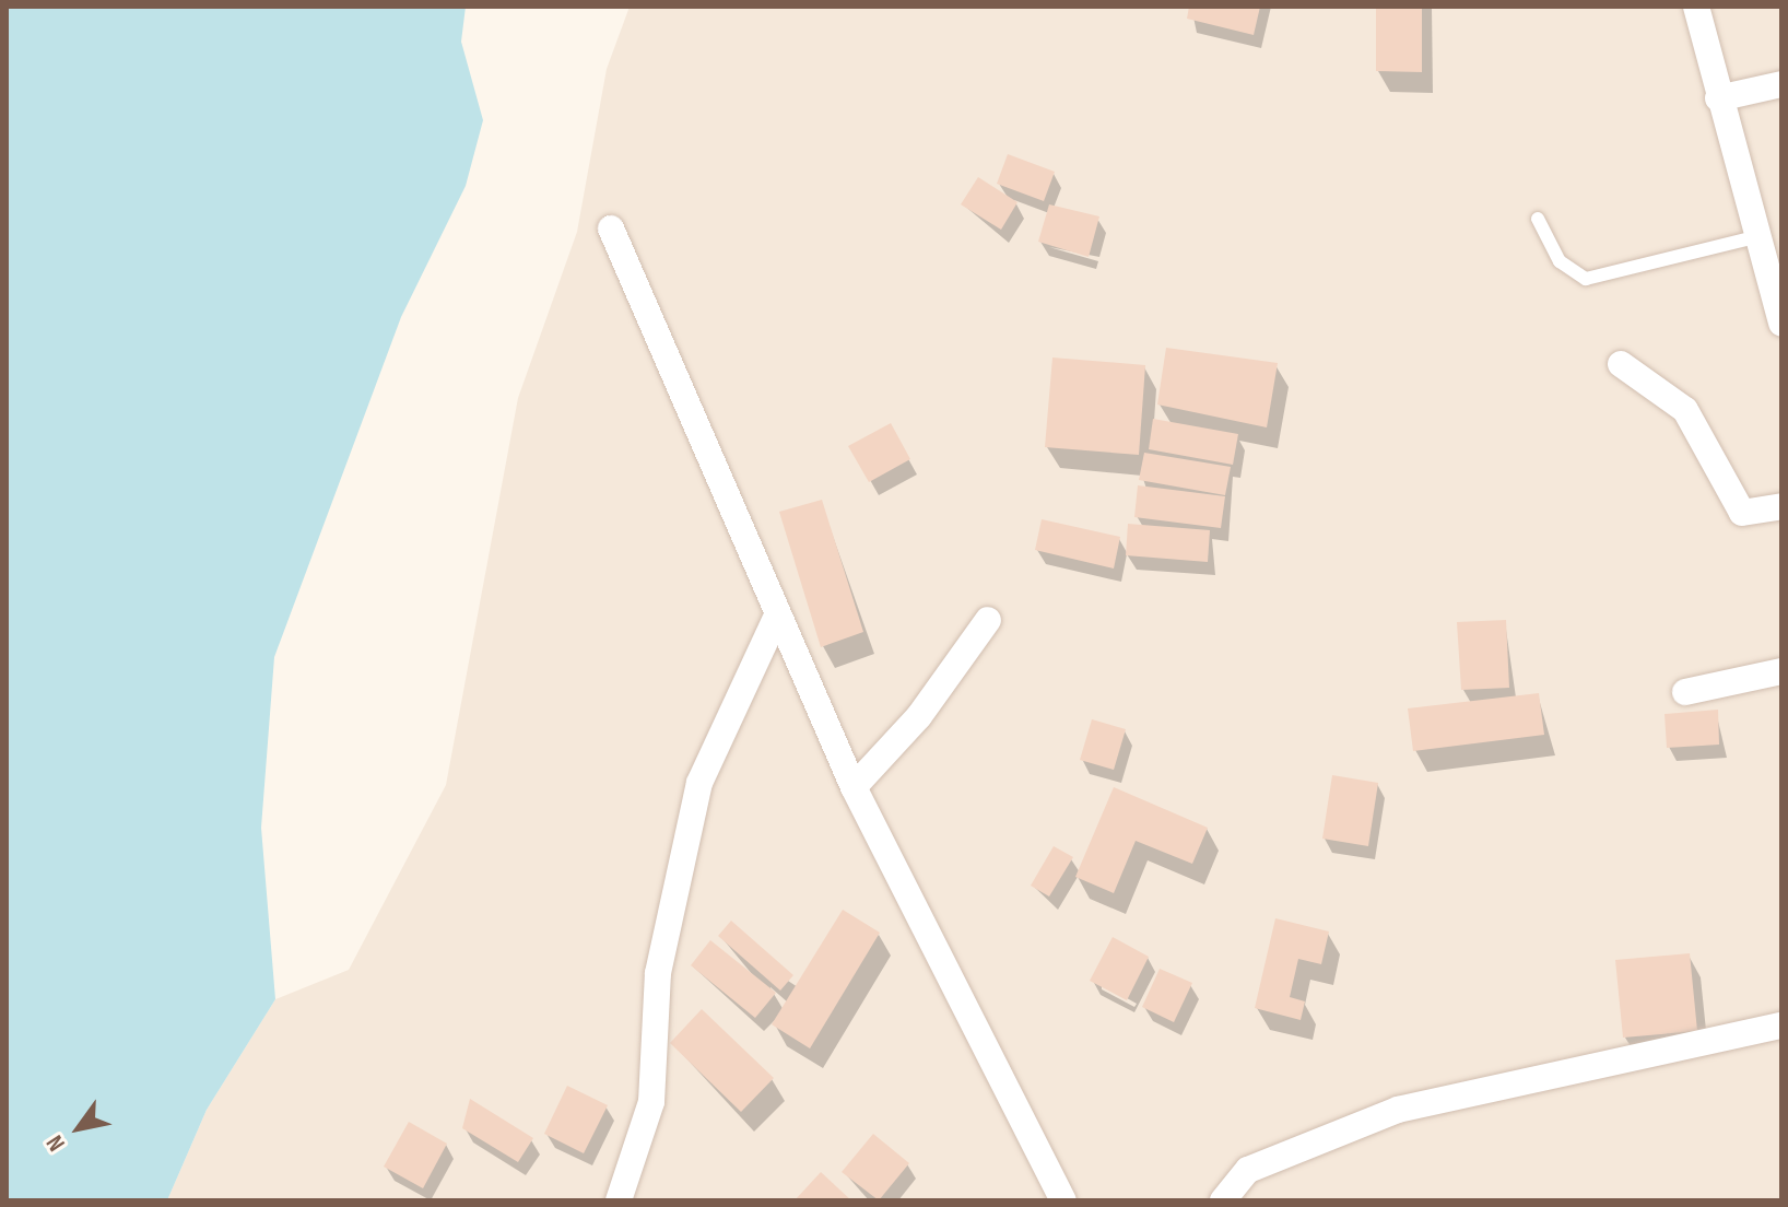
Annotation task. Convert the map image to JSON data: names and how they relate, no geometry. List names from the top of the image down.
{
  "north": "bottom left"
}
